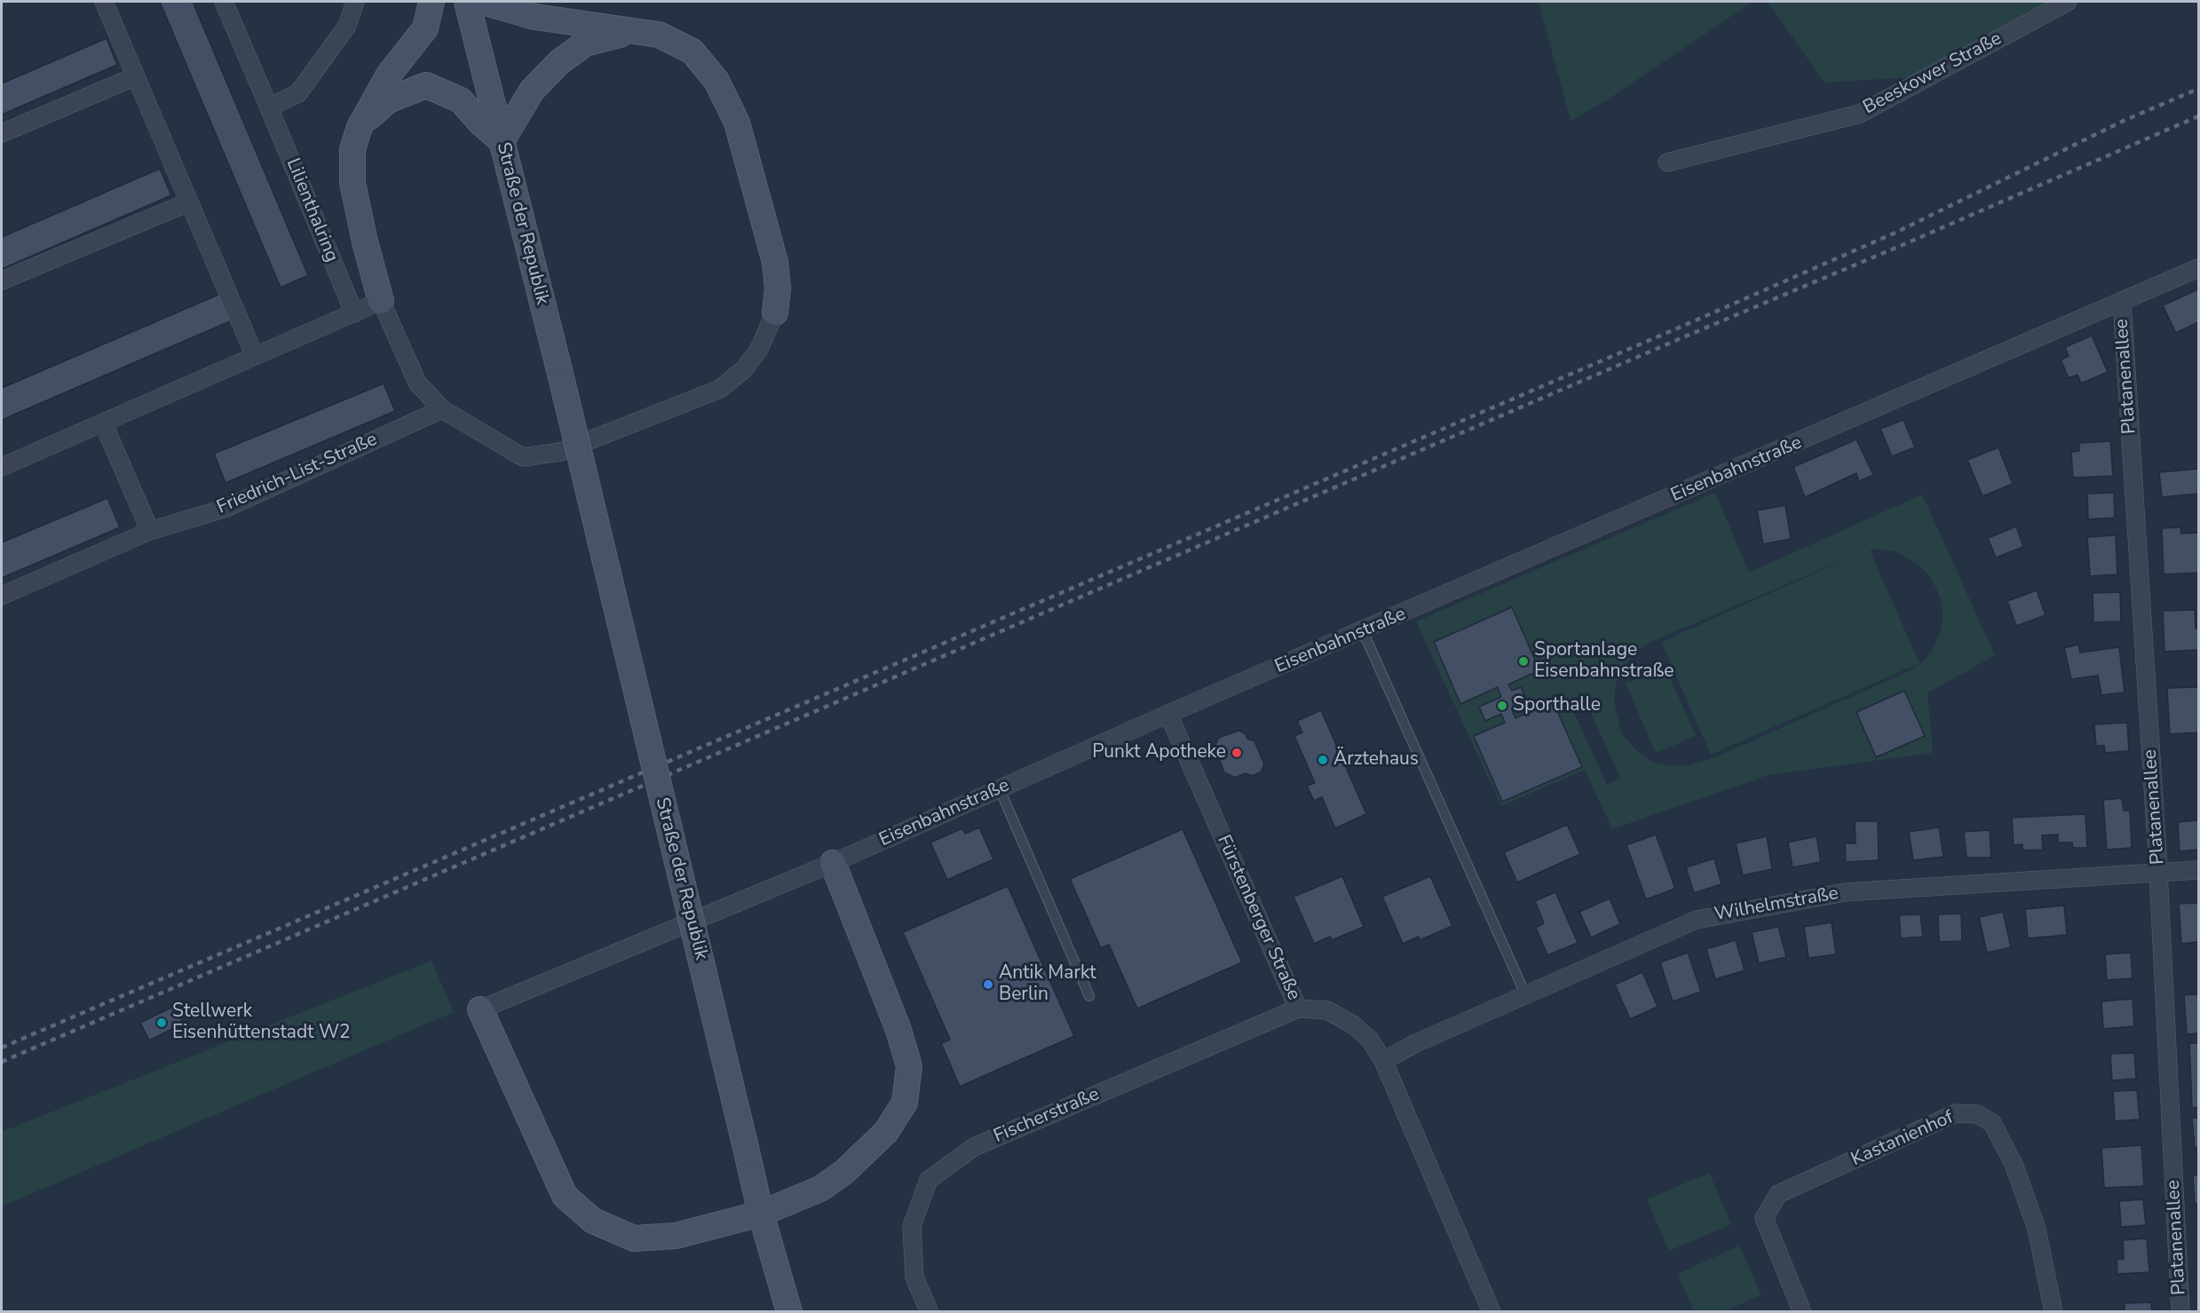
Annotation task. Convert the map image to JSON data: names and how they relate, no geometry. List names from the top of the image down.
{
  "streets": {
    "main road": ["Straße der Republik"],
    "street": [
      "Beeskower Straße",
      "Lilienthalring",
      "Platanenallee",
      "Eisenbahnstraße",
      "Friedrich-List-Straße",
      "Wilhelmstraße",
      "Fürstenberger Straße",
      "Fischerstraße",
      "Kastanienhof"
    ]
  },
  "crossings": [
    ["Platanenallee", "Eisenbahnstraße"],
    ["Platanenallee", "Wilhelmstraße"],
    ["Eisenbahnstraße", "Fürstenberger Straße"],
    ["Wilhelmstraße", "Fürstenberger Straße"],
    ["Fürstenberger Straße", "Fischerstraße"]
  ],
  "places": [
    "Sportanlage Eisenbahnstraße",
    "Sporthalle",
    "Punkt Apotheke",
    "Ärztehaus",
    "Antik Markt Berlin",
    "Stellwerk Eisenhüttenstadt W2"
  ]
}
